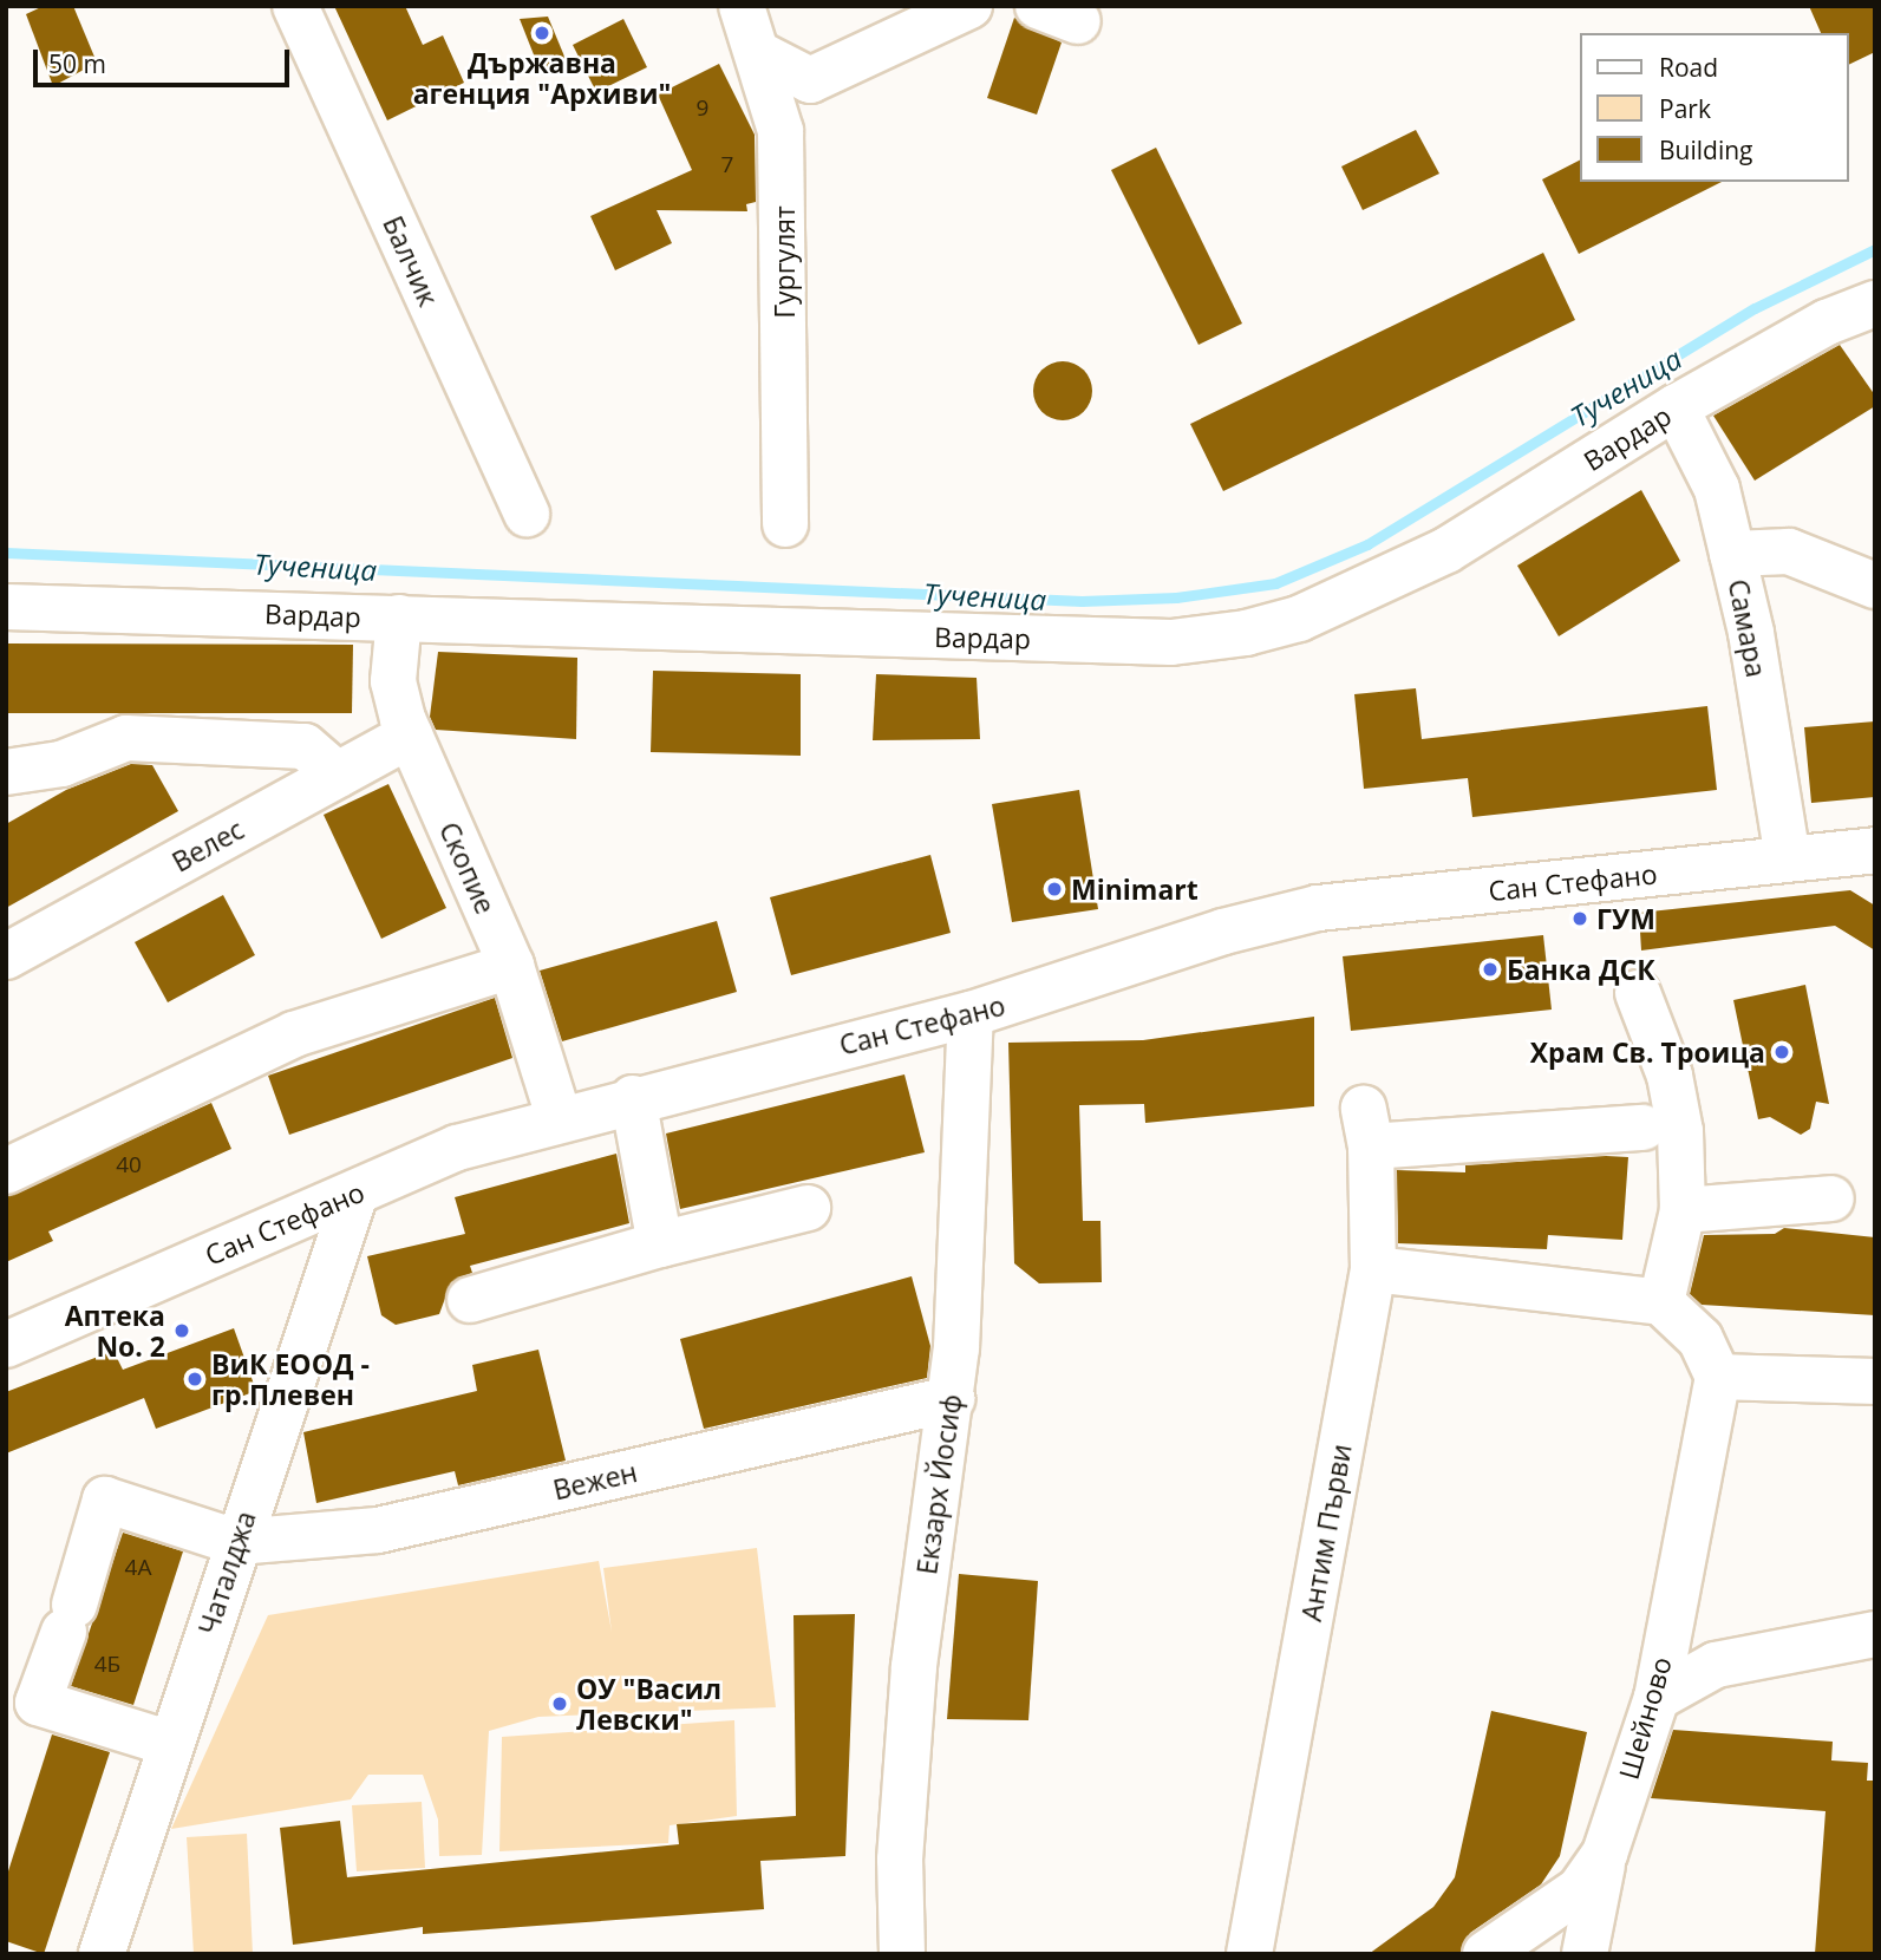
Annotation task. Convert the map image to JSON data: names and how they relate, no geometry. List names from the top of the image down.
{
  "streets": {
    "street": [
      "Балчик",
      "Гургулят",
      "Вардар",
      "Самара",
      "Велес",
      "Скопие",
      "Сан Стефано",
      "Вежен",
      "Екзарх Йосиф",
      "Антим Първи",
      "Чаталджа",
      "Шейново"
    ]
  },
  "crossings": [
    ["Вардар", "Самара"],
    ["Вардар", "Скопие"],
    ["Самара", "Сан Стефано"],
    ["Велес", "Скопие"],
    ["Скопие", "Сан Стефано"],
    ["Сан Стефано", "Екзарх Йосиф"],
    ["Сан Стефано", "Чаталджа"],
    ["Вежен", "Екзарх Йосиф"],
    ["Вежен", "Чаталджа"]
  ],
  "water": ["Тученица"],
  "places": [
    "Държавна агенция \"Архиви\"",
    "Minimart",
    "ГУМ",
    "Банка ДСК",
    "Храм Св. Троица",
    "Аптека No. 2",
    "ВиК ЕООД - гр.Плевен",
    "ОУ \"Васил Левски\""
  ],
  "house_numbers": [
    "9",
    "7",
    "40",
    "4A",
    "4Б"
  ],
  "legend": ["Road", "Park", "Building"],
  "scale_bar": "50 m"
}
